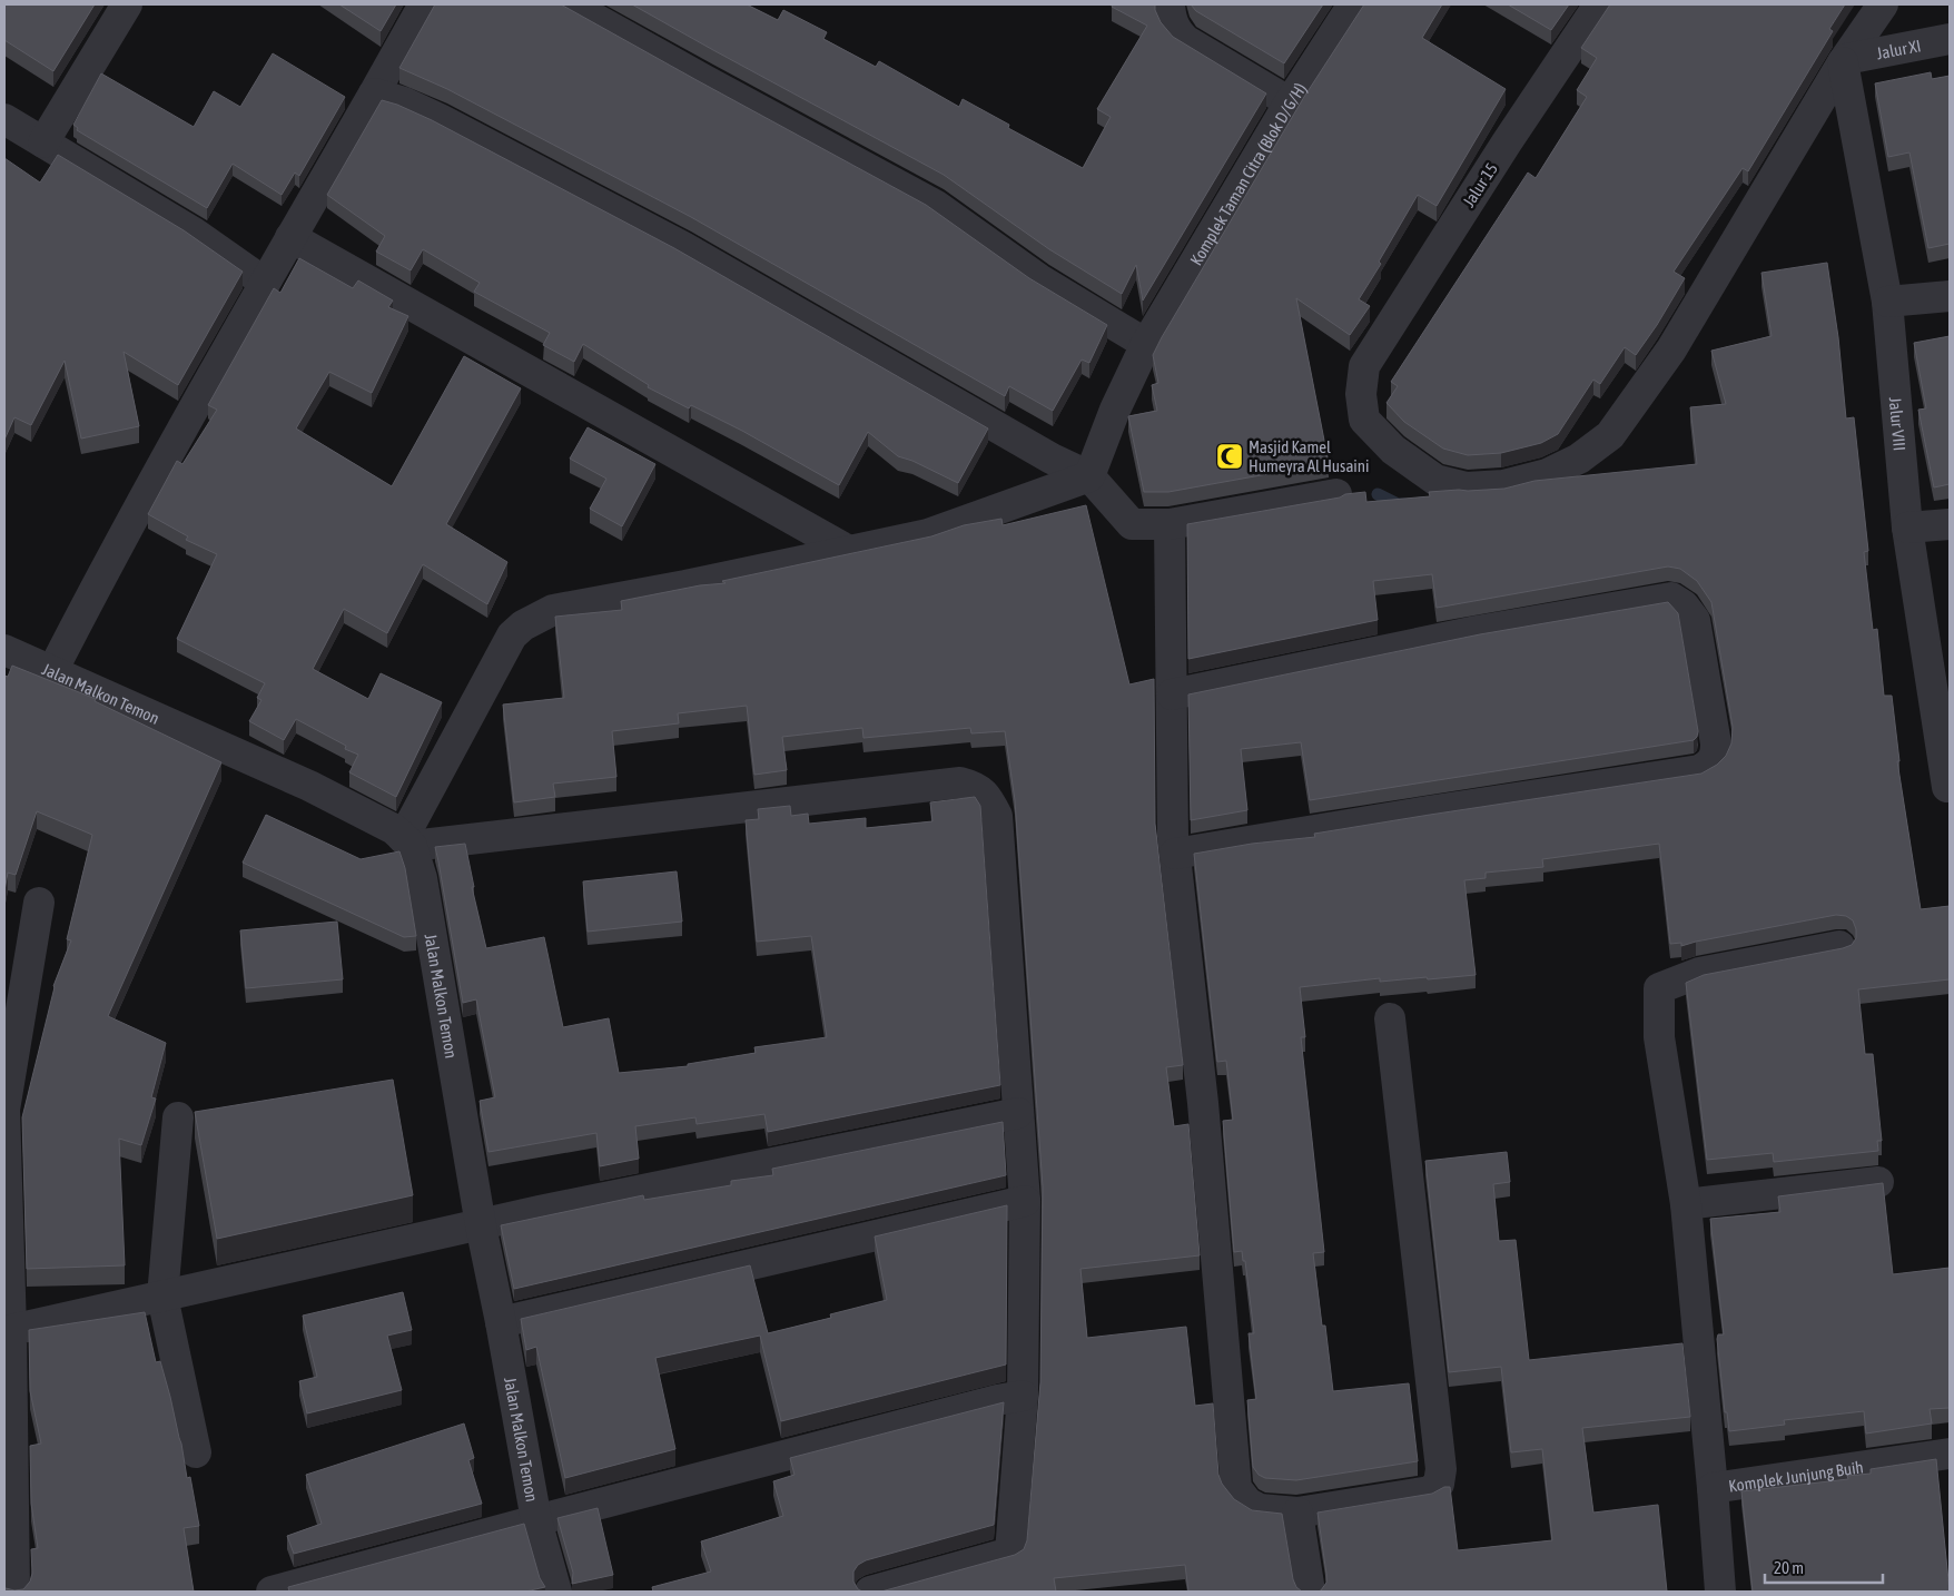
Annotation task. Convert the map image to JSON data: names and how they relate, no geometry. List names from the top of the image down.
{
  "streets": {
    "street": [
      "Jalur XI",
      "Komplek Taman Citra (Blok D/G/H)",
      "Jalur 15",
      "Jalur VIII",
      "Jalan Malkon Temon",
      "Komplek Junjung Buih"
    ]
  },
  "crossings": [
    ["Jalur XI", "Jalur 15"],
    ["Jalur XI", "Jalur VIII"],
    ["Jalur 15", "Jalur VIII"]
  ],
  "places": {
    "mosque": ["Masjid Kamel Humeyra Al Husaini"]
  },
  "scale_bar": "20 m"
}
